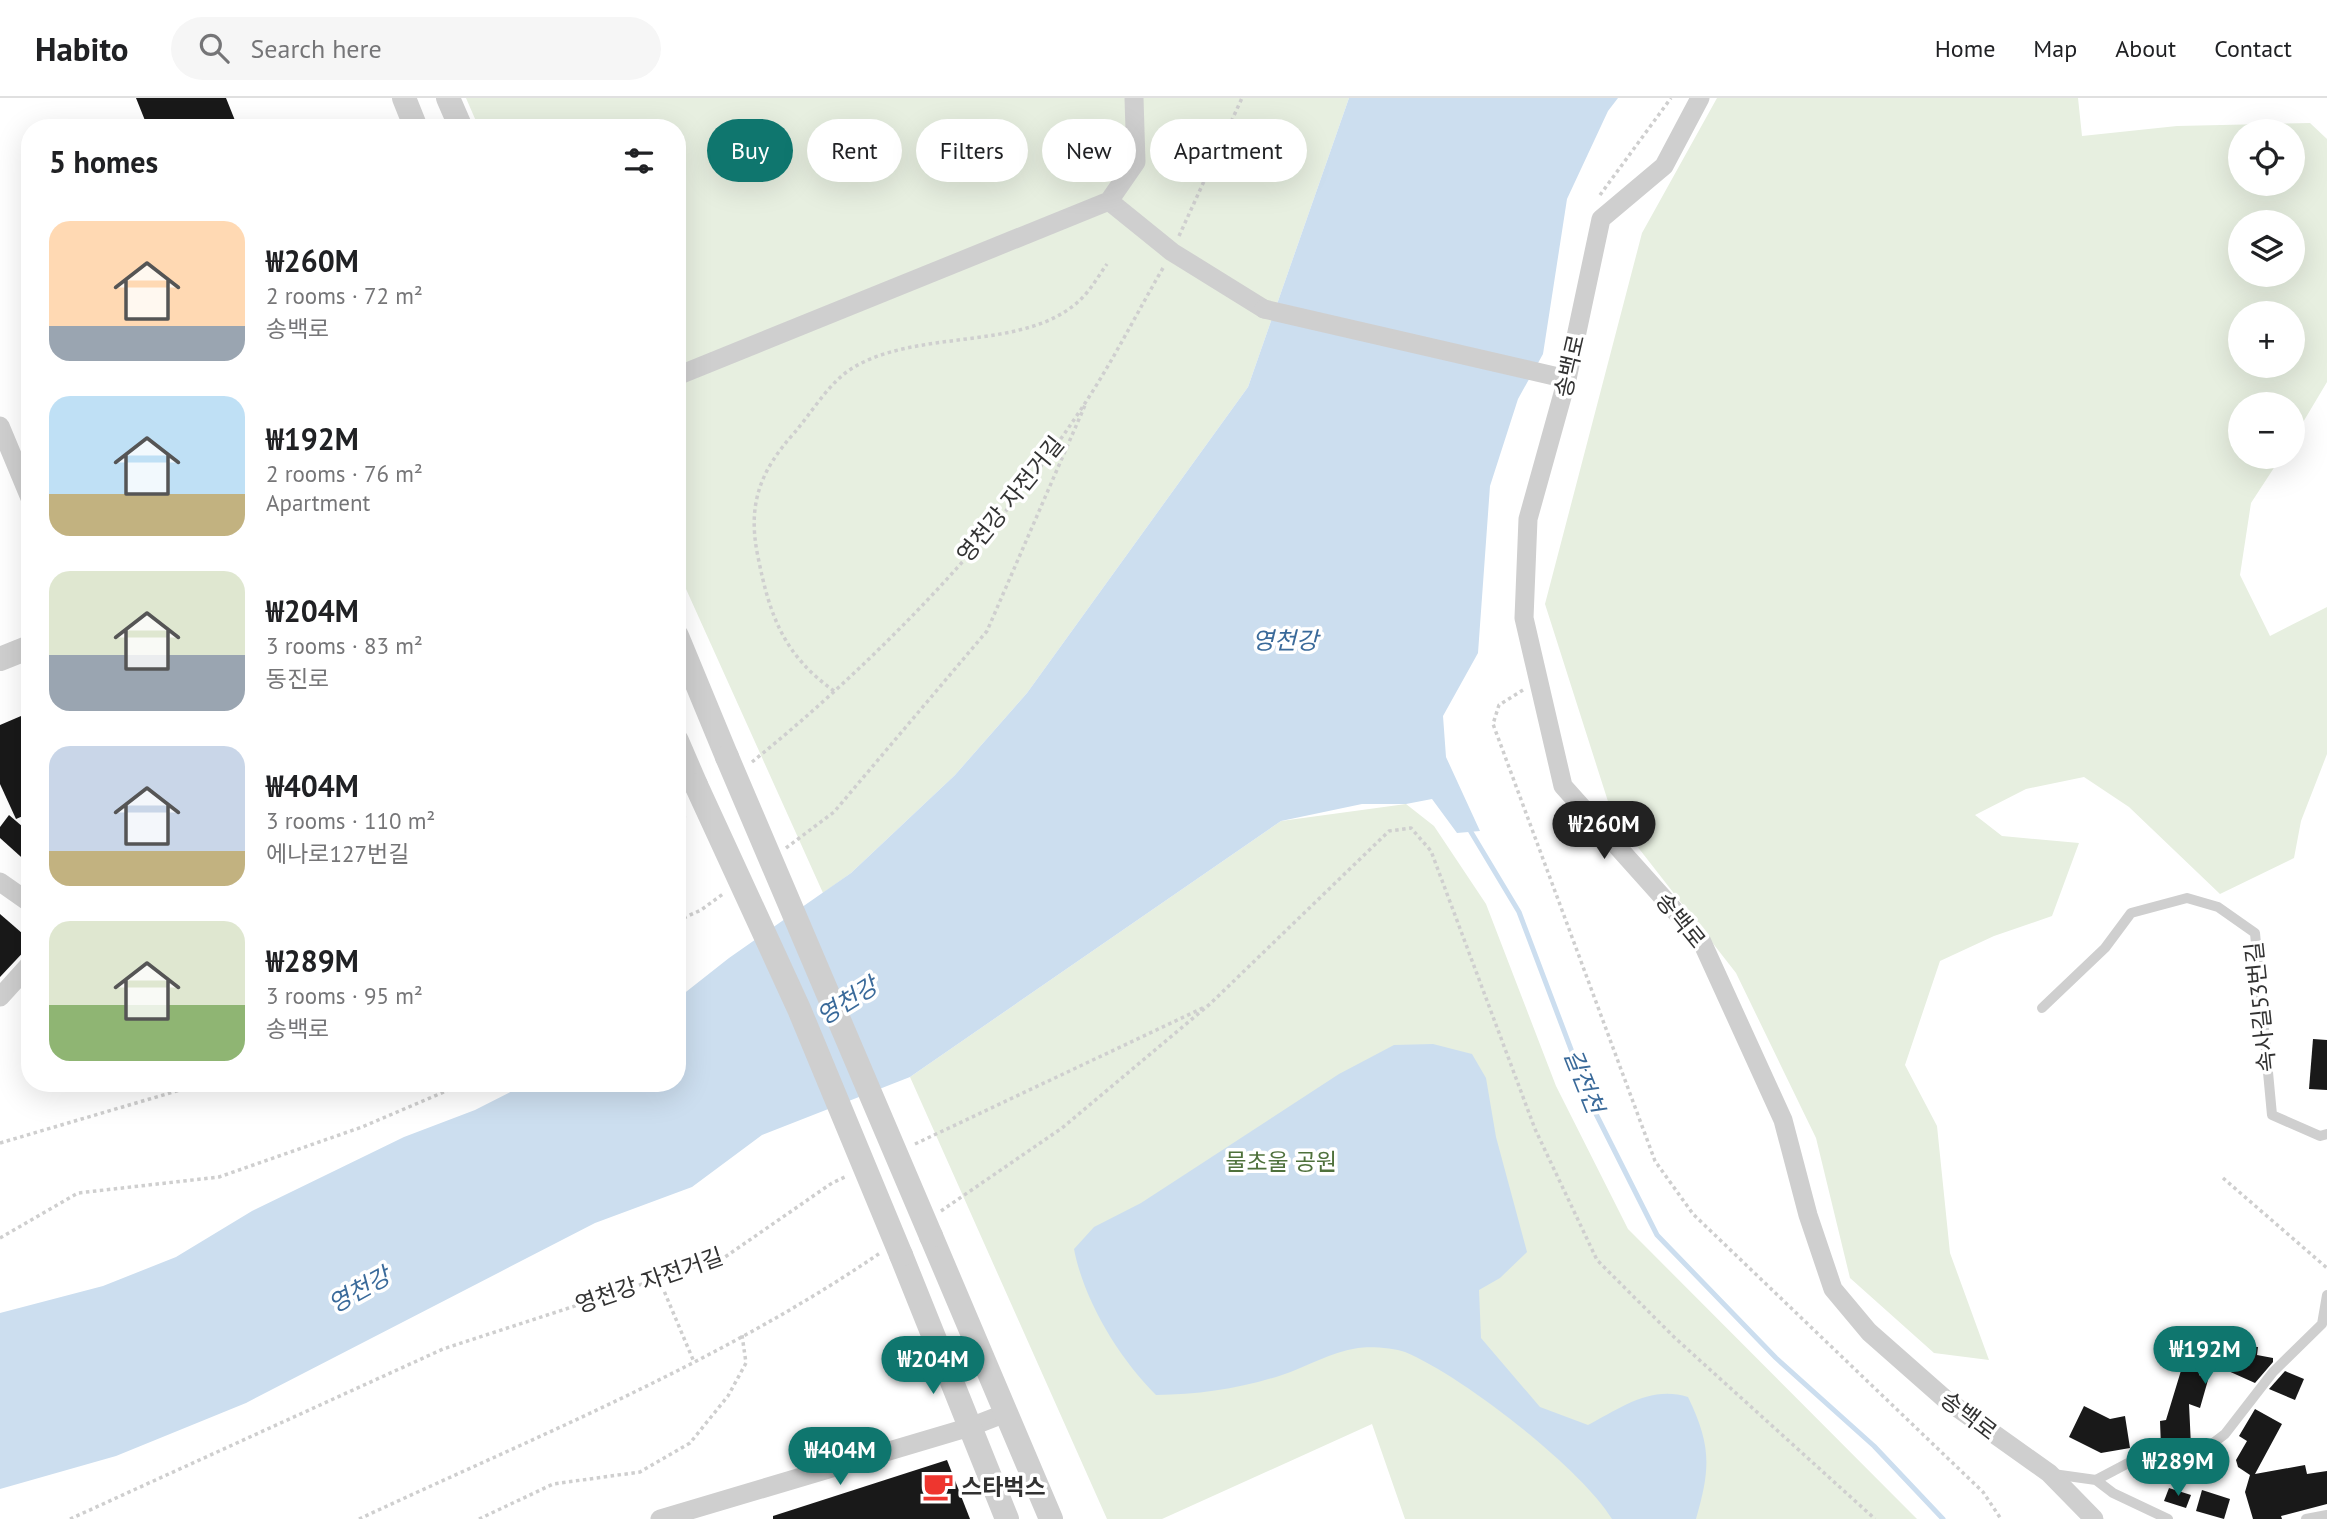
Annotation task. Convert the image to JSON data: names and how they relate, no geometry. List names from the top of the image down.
{
  "streets": {
    "street": ["송백로"],
    "lane": ["속사길53번길"],
    "path": ["영천강 자전거길"]
  },
  "water": ["영천강", "갈전천"],
  "parks": ["물초울 공원"],
  "places": {
    "cafe": ["스타벅스"]
  },
  "page": {
    "header": "Habito",
    "search": "Search here",
    "nav": [
      "Home",
      "Map",
      "About",
      "Contact"
    ],
    "map_buttons": ["+", "−"],
    "chip": [
      "Buy",
      "Rent",
      "Filters",
      "New",
      "Apartment"
    ],
    "heading": "5 homes",
    "list": [
      {
        "name": "₩260M",
        "note": "2 rooms · 72 m² · 송백로"
      },
      {
        "name": "₩192M",
        "note": "2 rooms · 76 m² · Apartment"
      },
      {
        "name": "₩204M",
        "note": "3 rooms · 83 m² · 동진로"
      },
      {
        "name": "₩404M",
        "note": "3 rooms · 110 m² · 에나로127번길"
      },
      {
        "name": "₩289M",
        "note": "3 rooms · 95 m² · 송백로"
      }
    ],
    "price": [
      "₩260M",
      "₩192M",
      "₩204M",
      "₩404M",
      "₩289M"
    ]
  }
}
